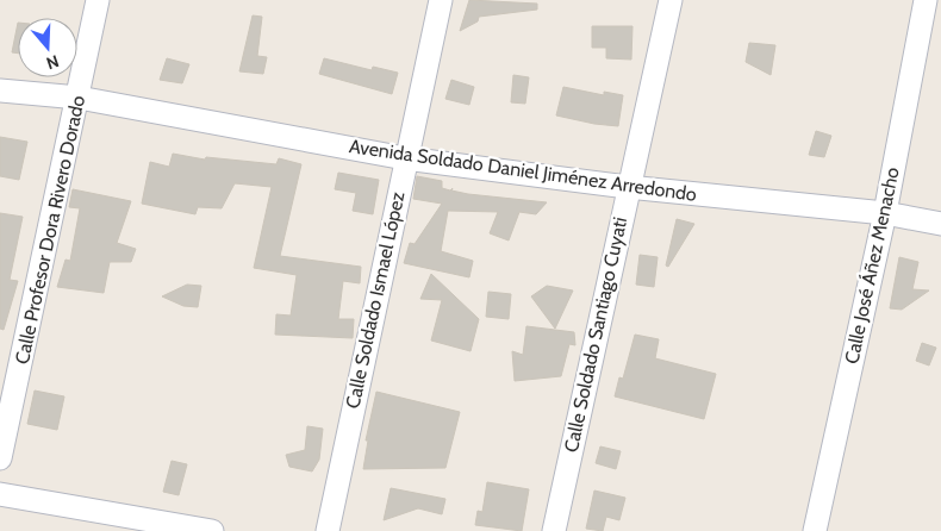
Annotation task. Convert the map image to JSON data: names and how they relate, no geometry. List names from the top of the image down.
{
  "streets": {
    "street": [
      "Avenida Soldado Daniel Jiménez Arredondo",
      "Calle Profesor Dora Rivero Dorado",
      "Calle José Áñez Menacho",
      "Calle Soldado Ismael López",
      "Calle Soldado Santiago Cuyati"
    ]
  },
  "crossings": [
    ["Avenida Soldado Daniel Jiménez Arredondo", "Calle Profesor Dora Rivero Dorado"],
    ["Avenida Soldado Daniel Jiménez Arredondo", "Calle José Áñez Menacho"],
    ["Avenida Soldado Daniel Jiménez Arredondo", "Calle Soldado Ismael López"],
    ["Avenida Soldado Daniel Jiménez Arredondo", "Calle Soldado Santiago Cuyati"]
  ],
  "north": "bottom"
}
